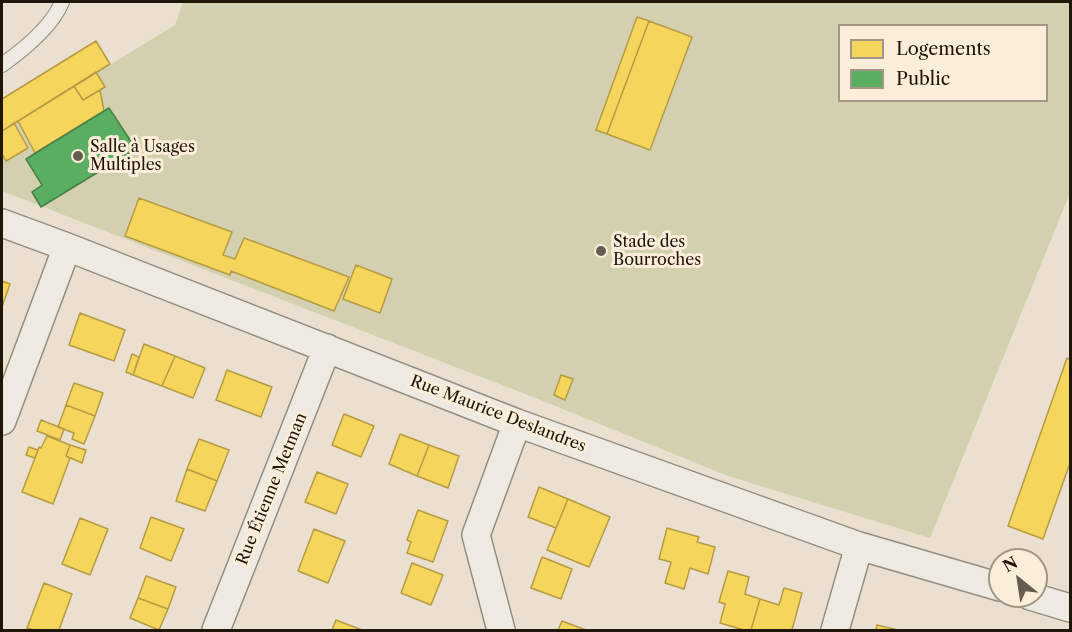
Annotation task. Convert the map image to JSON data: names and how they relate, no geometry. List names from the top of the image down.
{
  "streets": {
    "street": ["Rue Maurice Deslandres", "Rue Étienne Metman"]
  },
  "crossings": [
    ["Rue Maurice Deslandres", "Rue Étienne Metman"]
  ],
  "places": ["Salle à Usages Multiples", "Stade des Bourroches"],
  "legend": ["Logements", "Public"],
  "north": "top left"
}
